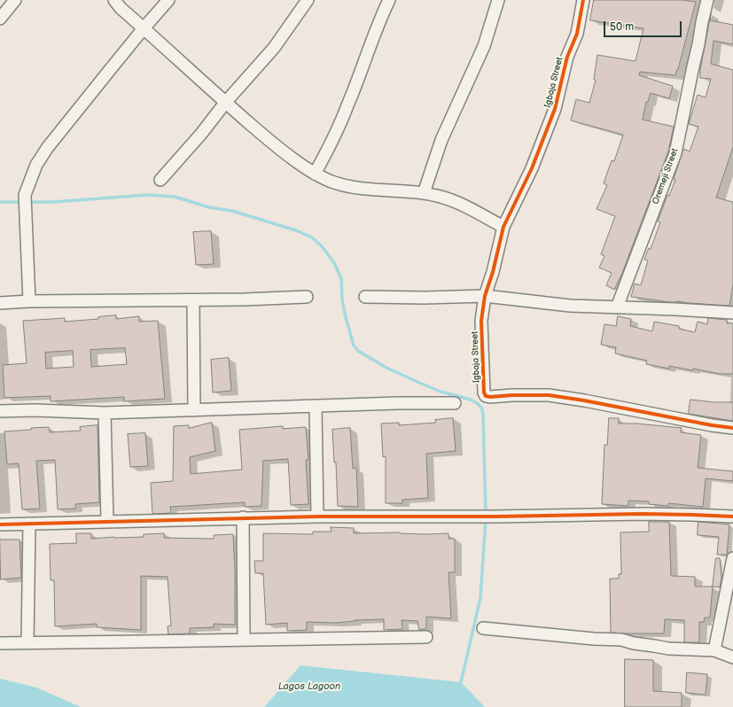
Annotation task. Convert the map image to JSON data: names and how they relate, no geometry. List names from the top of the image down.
{
  "streets": {
    "street": ["Igbaja Street", "Oremeji Street"]
  },
  "water": ["Lagos Lagoon"],
  "scale_bar": "50 m"
}
